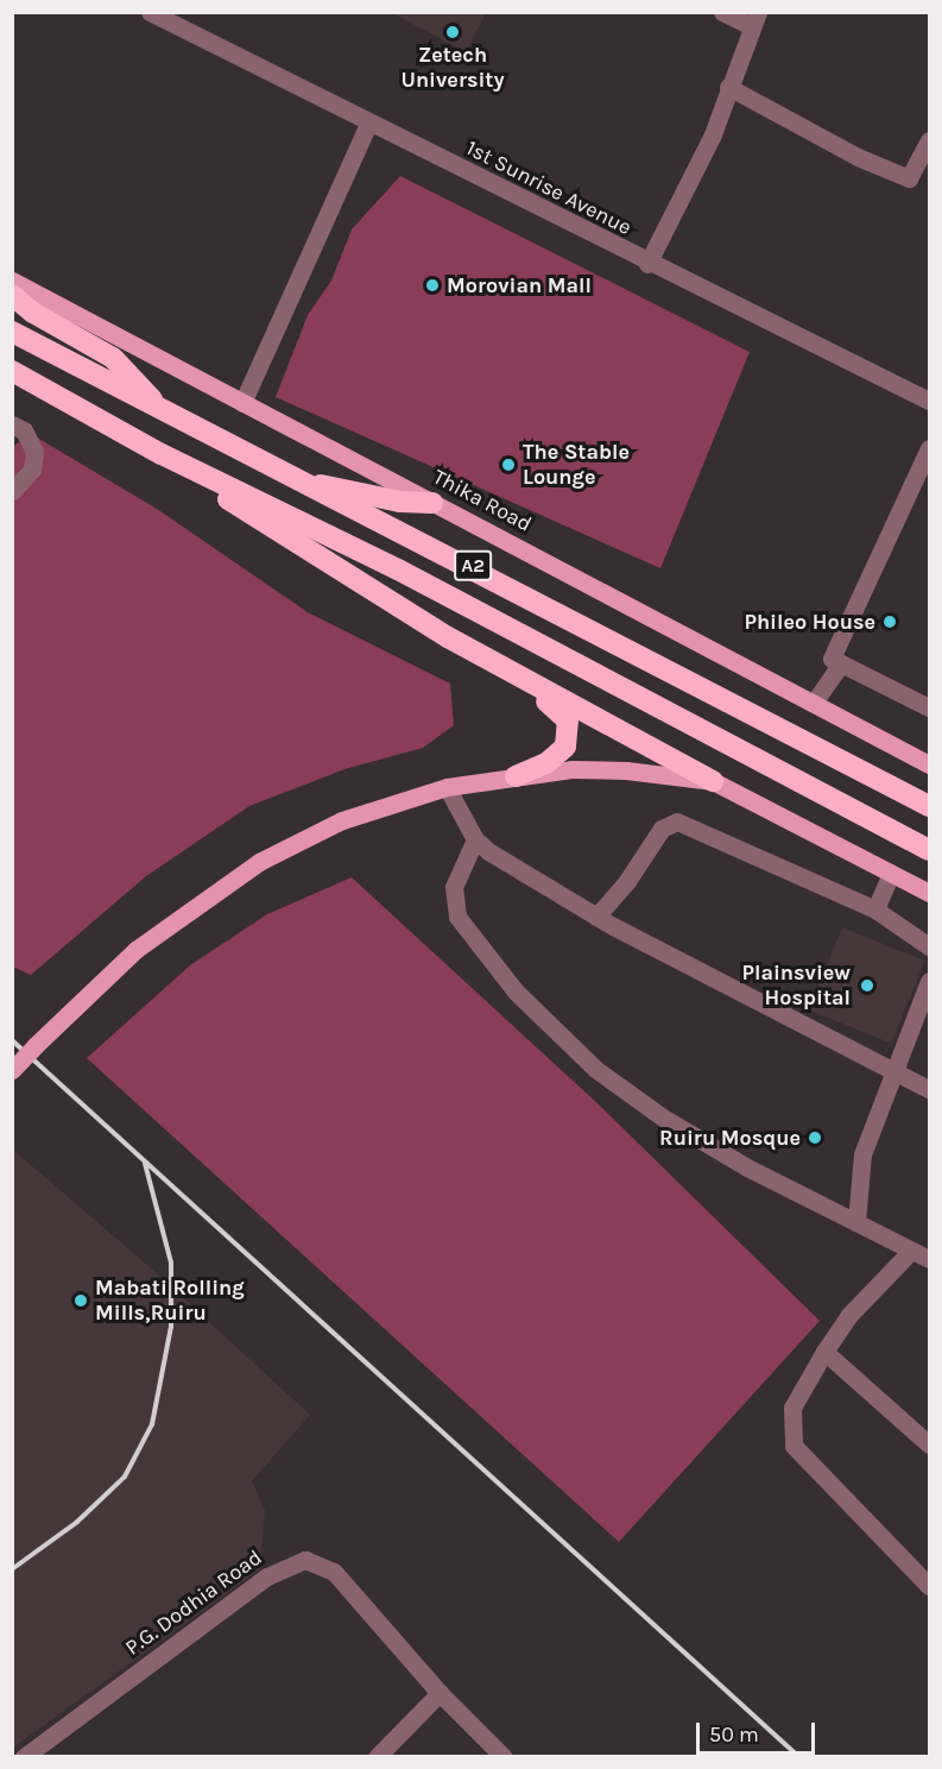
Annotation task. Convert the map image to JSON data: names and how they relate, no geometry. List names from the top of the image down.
{
  "streets": {
    "highway": ["A2"],
    "main road": ["Thika Road"],
    "street": ["1st Sunrise Avenue", "P.G. Dodhia Road"]
  },
  "places": [
    "Zetech University",
    "Morovian Mall",
    "The Stable Lounge",
    "Phileo House",
    "Plainsview Hospital",
    "Ruiru Mosque",
    "Mabati Rolling Mills,Ruiru"
  ],
  "scale_bar": "50 m"
}
